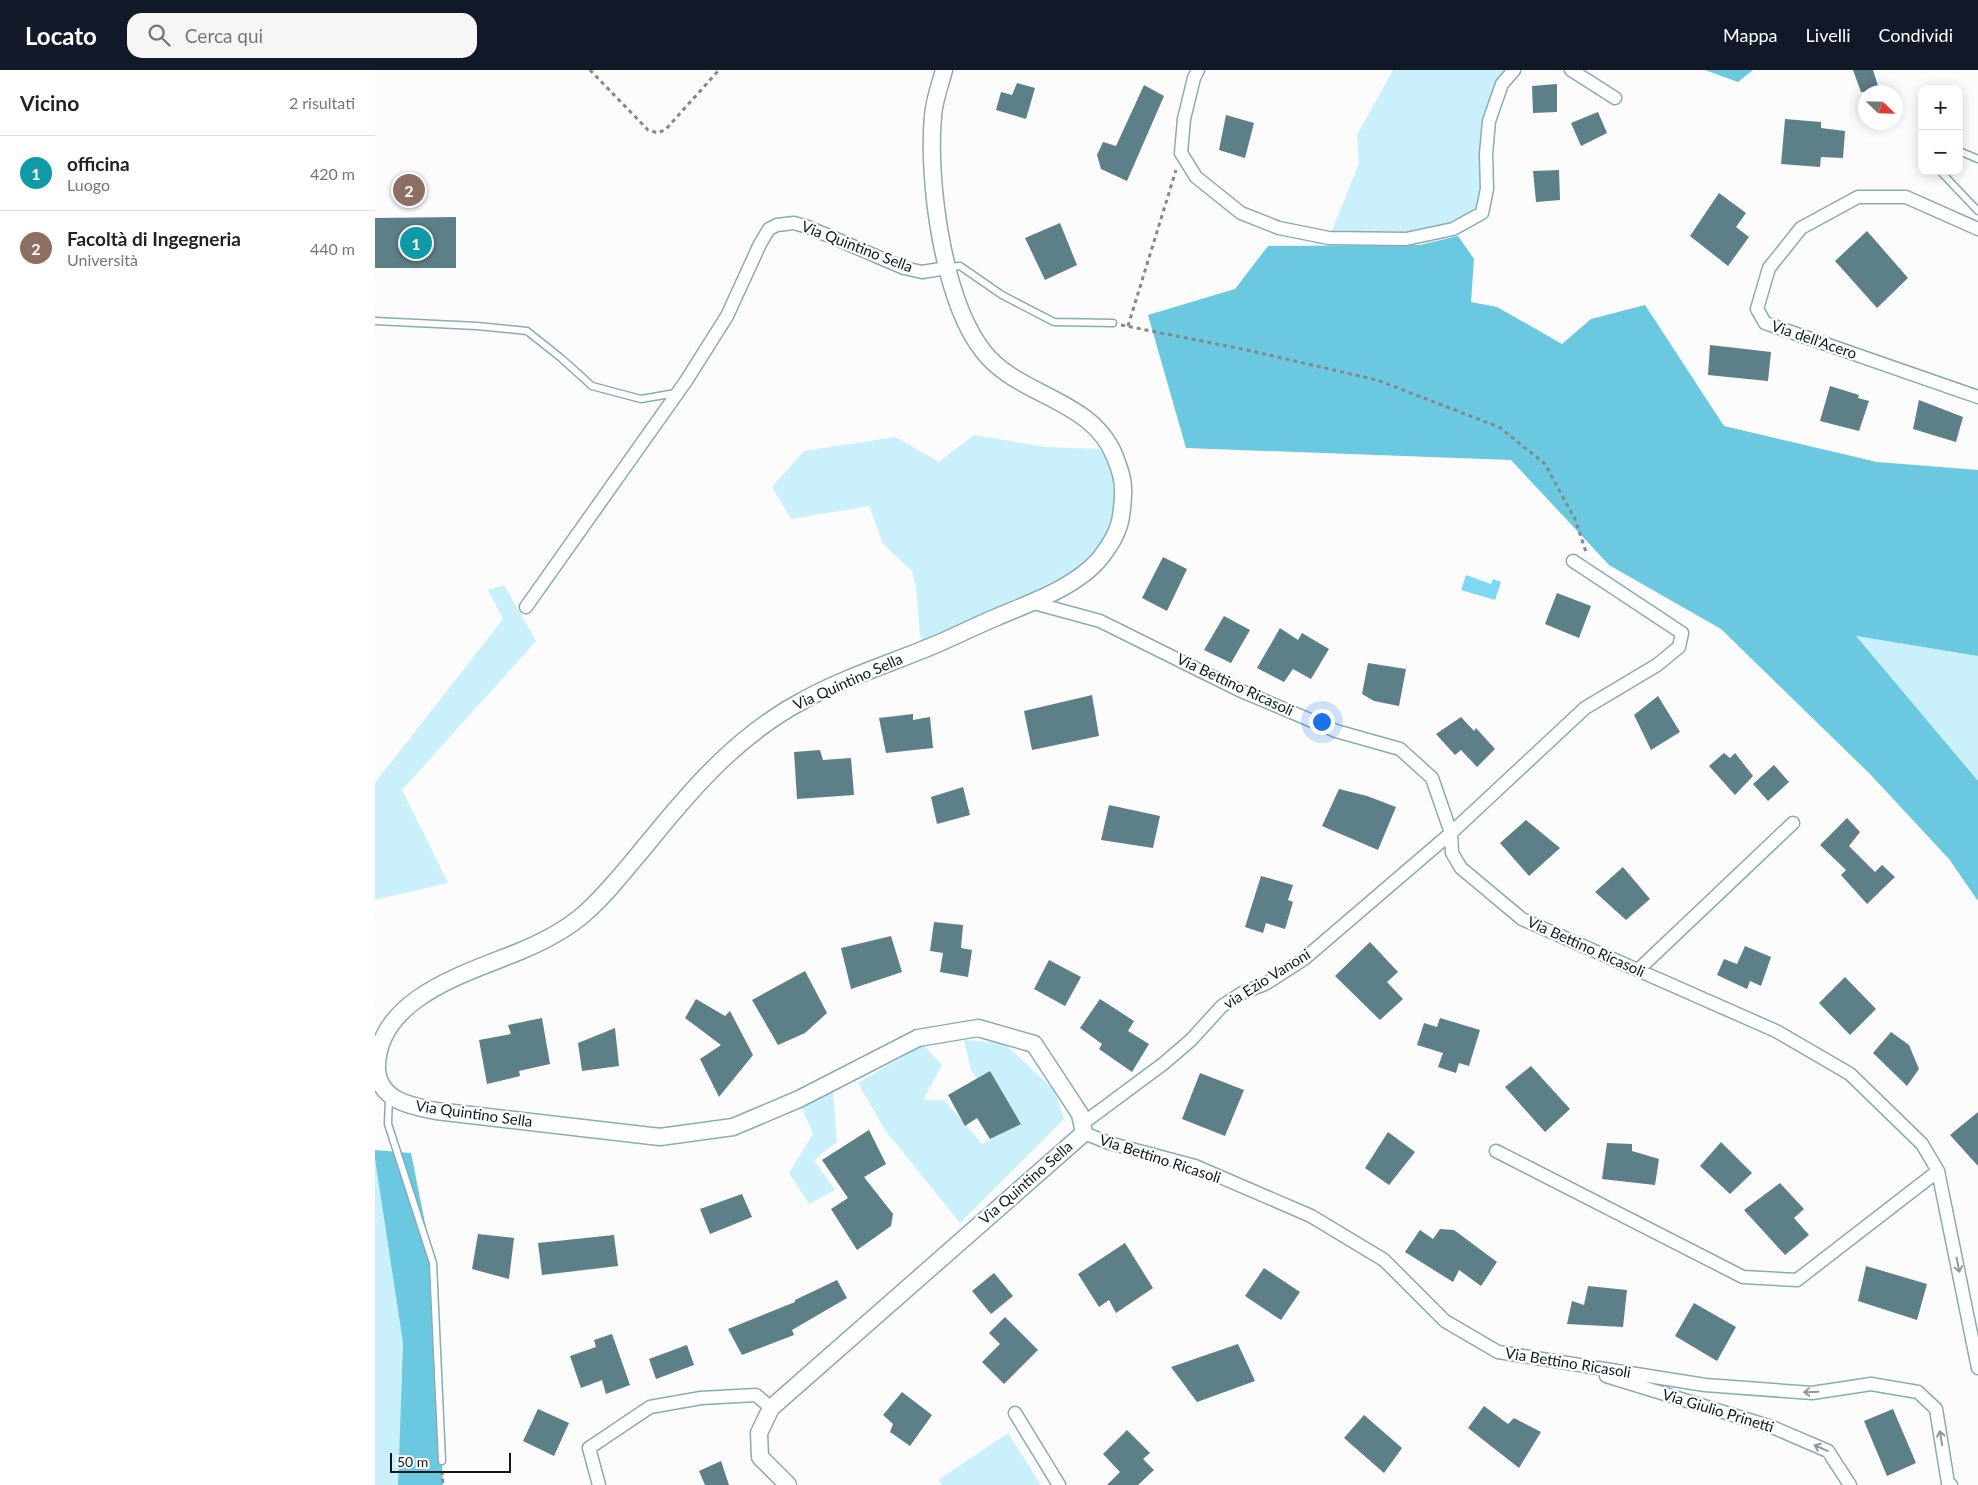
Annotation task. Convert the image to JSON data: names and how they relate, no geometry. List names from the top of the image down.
{
  "streets": {
    "street": [
      "Via Quintino Sella",
      "Via dell'Acero",
      "Via Bettino Ricasoli",
      "via Ezio Vanoni",
      "Via Giulio Prinetti"
    ]
  },
  "crossings": [
    ["Via Quintino Sella", "Via Bettino Ricasoli"],
    ["Via Quintino Sella", "via Ezio Vanoni"],
    ["Via Bettino Ricasoli", "via Ezio Vanoni"],
    ["Via Bettino Ricasoli", "Via Giulio Prinetti"]
  ],
  "one_way": ["Via Giulio Prinetti"],
  "scale_bar": "50 m",
  "north": "bottom right",
  "page": {
    "header": "Locato",
    "search": "Cerca qui",
    "nav": ["Mappa", "Livelli", "Condividi"],
    "heading": ["Vicino", "2 risultati"],
    "map_buttons": ["+", "−"],
    "list": [
      {
        "mark": "1",
        "name": "officina",
        "note": "Luogo",
        "value": "420 m"
      },
      {
        "mark": "2",
        "name": "Facoltà di Ingegneria",
        "note": "Università",
        "value": "440 m"
      }
    ],
    "pins": ["2", "1"],
    "scale": "50 m"
  }
}
